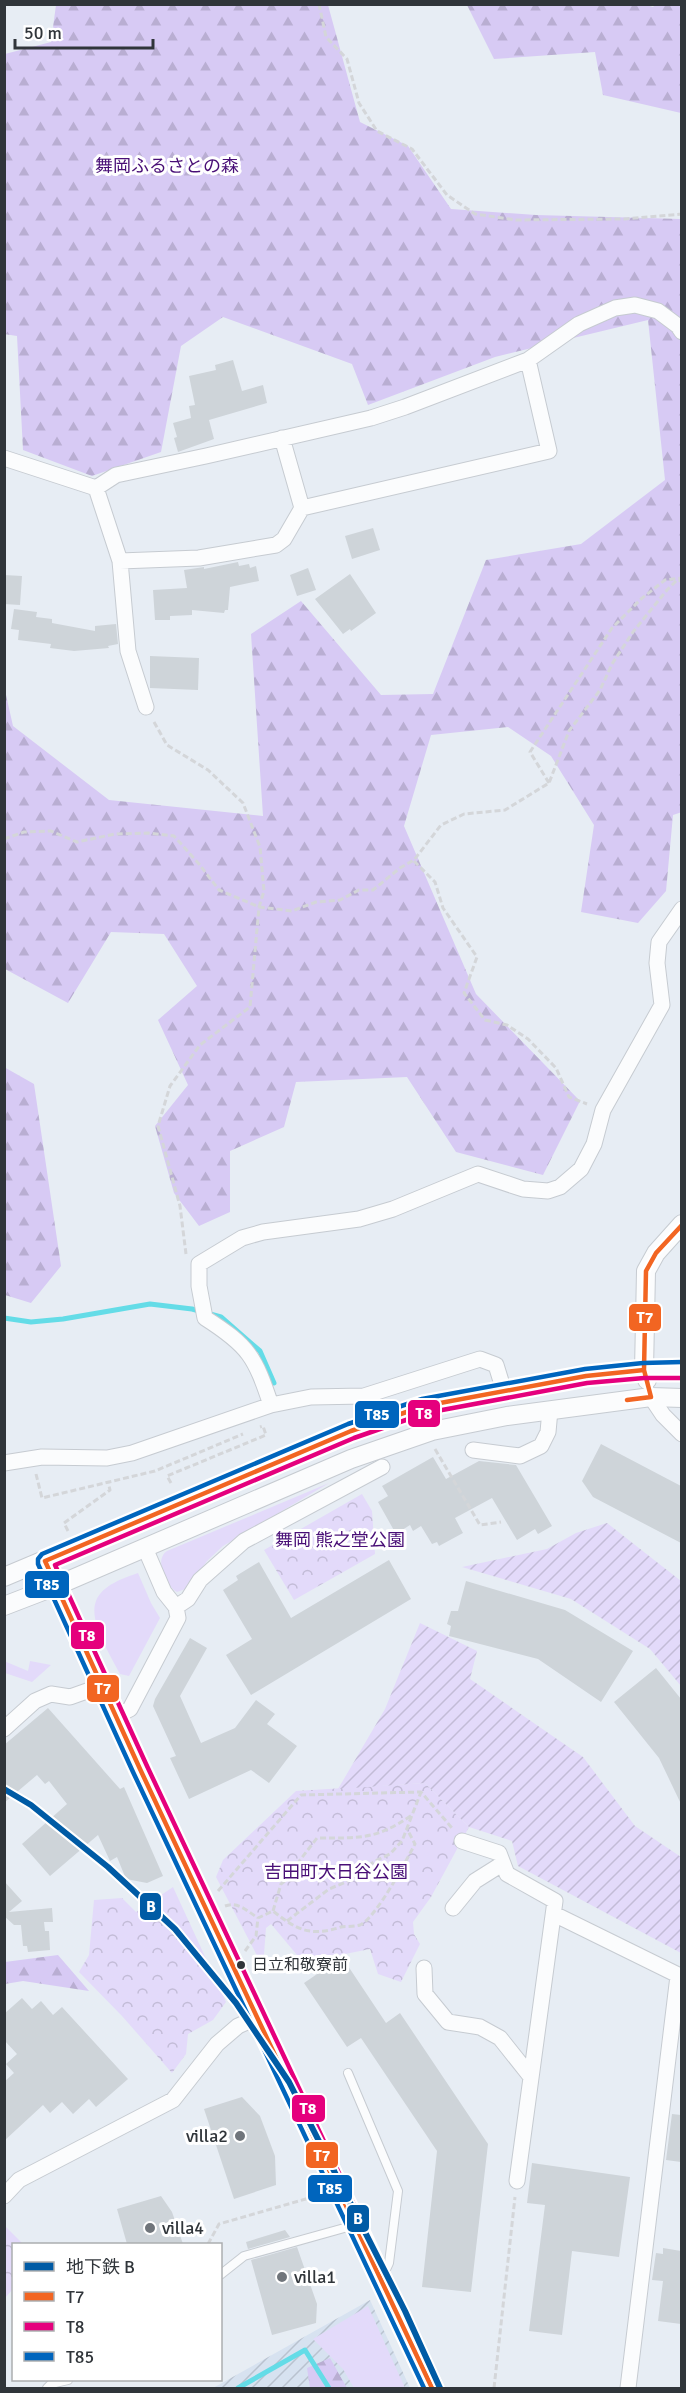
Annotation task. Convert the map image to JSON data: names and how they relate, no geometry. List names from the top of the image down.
{
  "parks": ["舞岡ふるさとの森", "舞岡 熊之堂公園", "吉田町大日谷公園"],
  "places": [
    "日立和敬寮前",
    "villa2",
    "villa4",
    "villa1"
  ],
  "lines": [
    "transit line T7",
    "transit line T85",
    "transit line T8",
    "metro line B"
  ],
  "legend": [
    "地下鉄 B",
    "T7",
    "T8",
    "T85"
  ],
  "scale_bar": "50 m"
}
